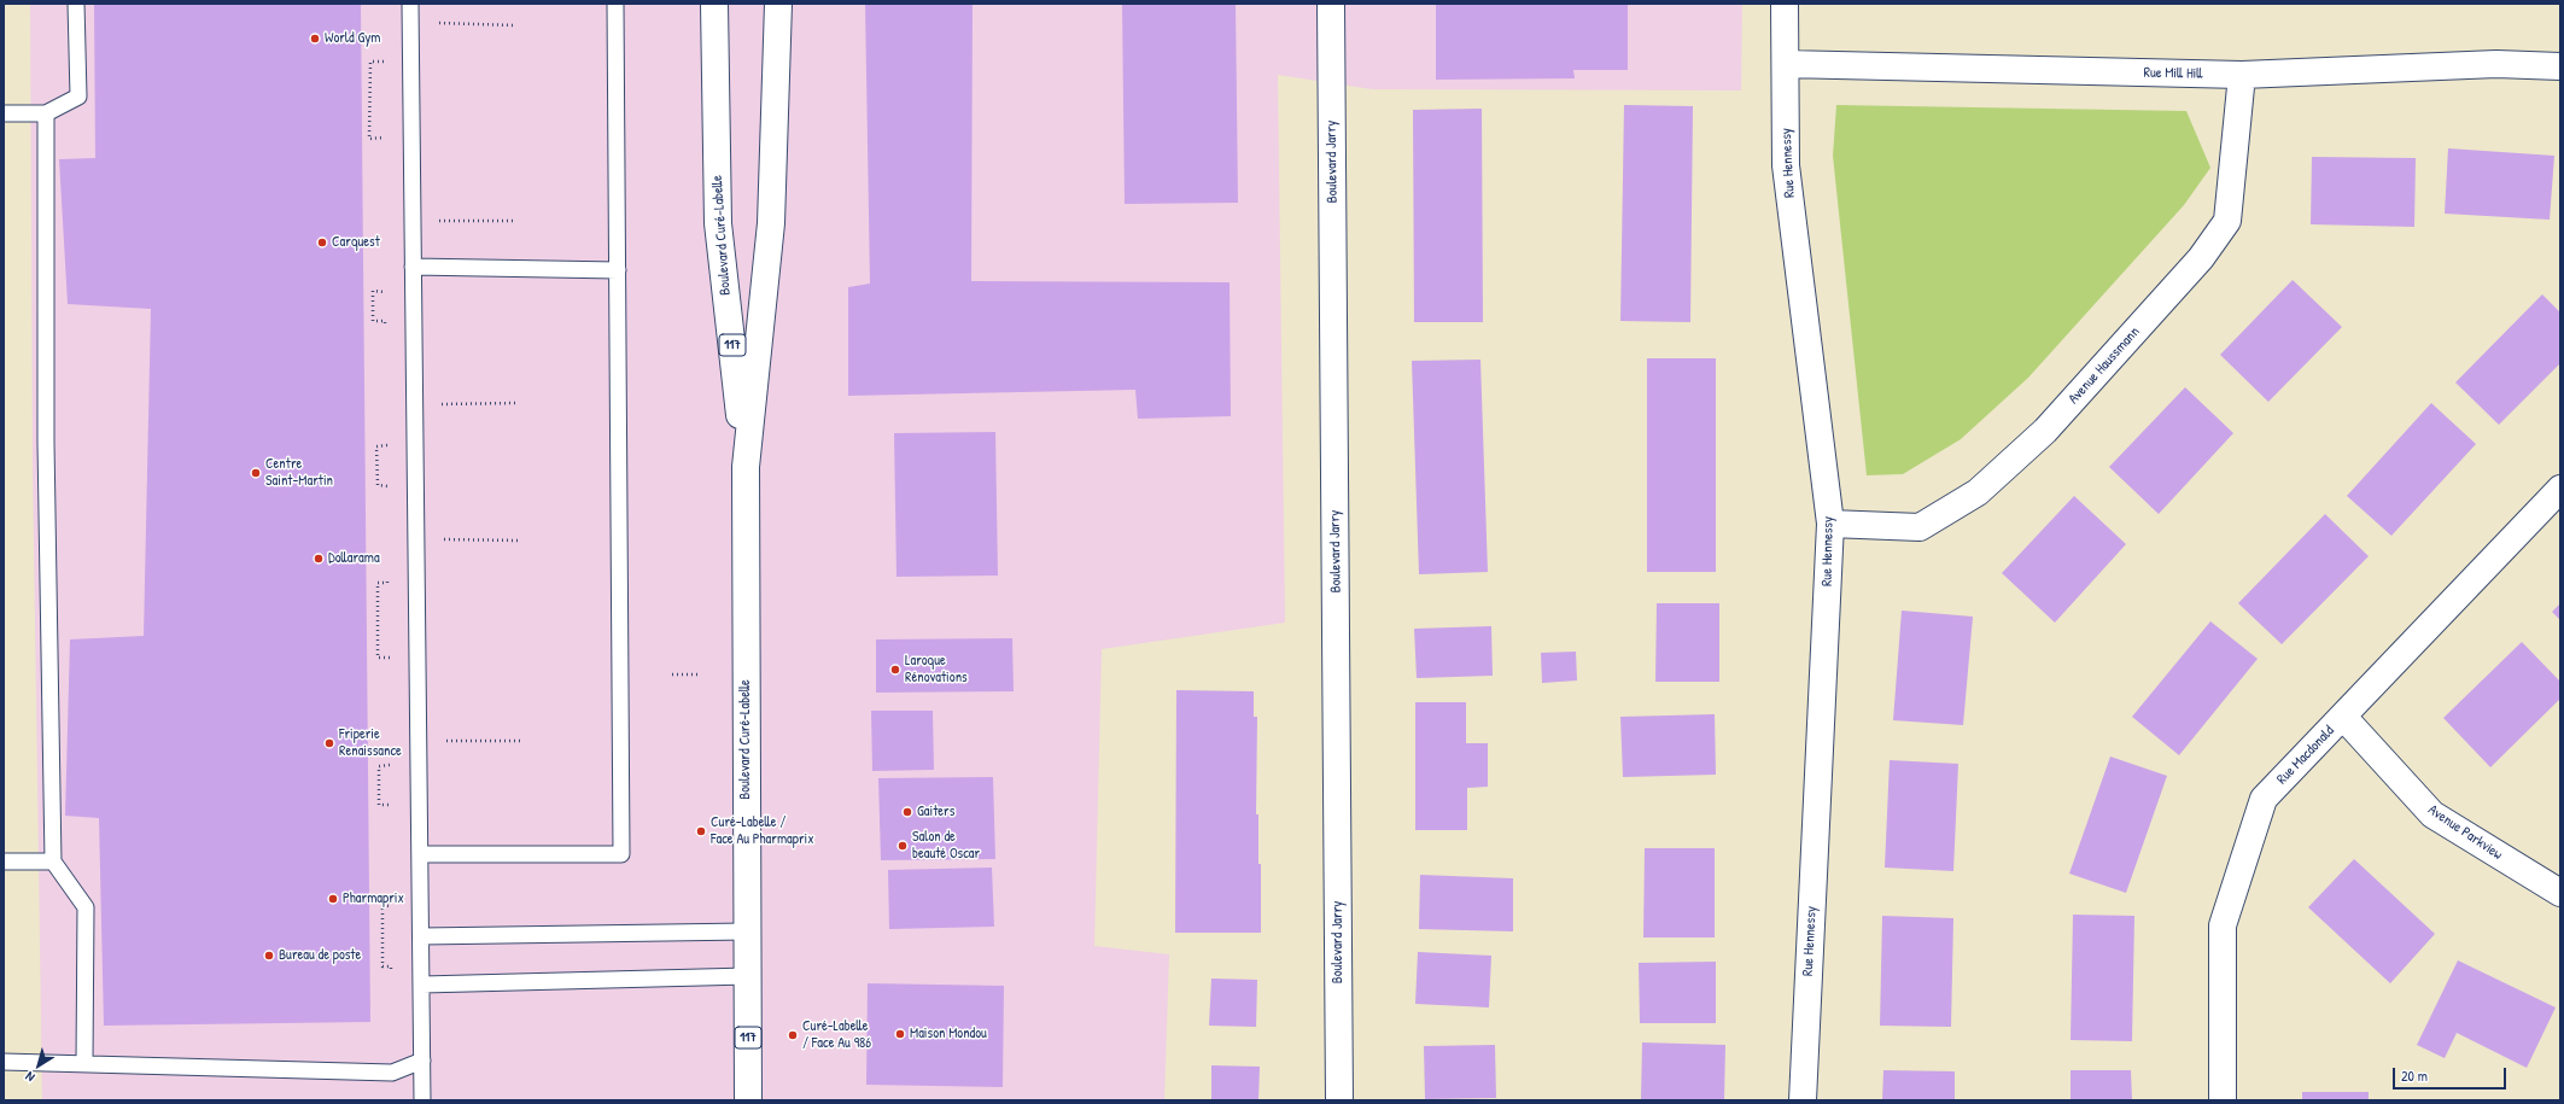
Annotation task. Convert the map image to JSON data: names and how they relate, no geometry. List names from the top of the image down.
{
  "streets": {
    "street": [
      "Rue Mill Hill",
      "Boulevard Jarry",
      "Rue Hennessy",
      "Boulevard Curé-Labelle",
      "117",
      "Avenue Haussmann",
      "Rue Macdonald",
      "Avenue Parkview"
    ]
  },
  "crossings": [
    ["Rue Mill Hill", "Rue Hennessy"],
    ["Rue Mill Hill", "Avenue Haussmann"],
    ["Rue Hennessy", "Avenue Haussmann"],
    ["Rue Macdonald", "Avenue Parkview"]
  ],
  "places": [
    "World Gym",
    "Carquest",
    "Centre Saint-Martin",
    "Dollarama",
    "Laroque Rénovations",
    "Friperie Renaissance",
    "Gaiters",
    "Curé-Labelle / Face Au Pharmaprix",
    "Salon de beauté Oscar",
    "Pharmaprix",
    "Bureau de poste",
    "Maison Mondou",
    "Curé-Labelle / Face Au 986"
  ],
  "scale_bar": "20 m",
  "north": "bottom left"
}
